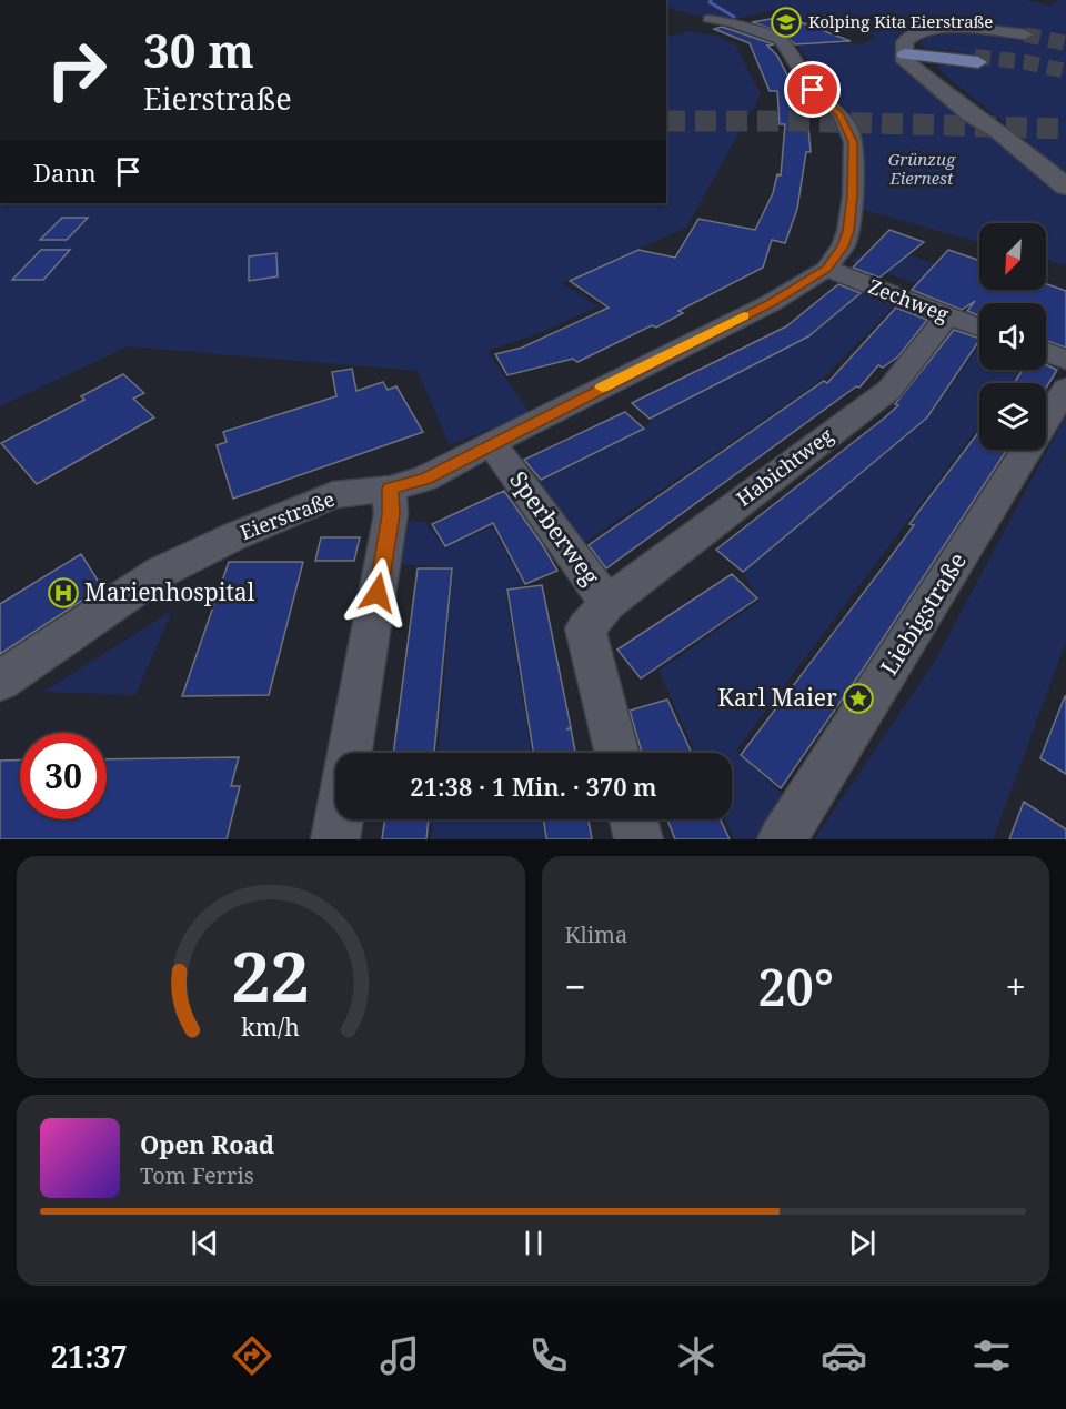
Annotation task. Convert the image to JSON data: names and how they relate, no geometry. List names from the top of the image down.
{
  "streets": {
    "street": [
      "Zechweg",
      "Habichtweg",
      "Eierstraße",
      "Sperberweg",
      "Liebigstraße"
    ]
  },
  "crossings": [
    ["Zechweg", "Habichtweg"],
    ["Zechweg", "Eierstraße"],
    ["Habichtweg", "Sperberweg"],
    ["Eierstraße", "Sperberweg"]
  ],
  "parks": ["Grünzug Eiernest"],
  "places": {
    "school or university": ["Kolping Kita Eierstraße"],
    "hospital": ["Marienhospital"],
    "place": ["Karl Maier"]
  },
  "north": "bottom left",
  "page": {
    "turn": ["30 m", "Eierstraße"],
    "then": "Dann",
    "limit": "30",
    "trip": "21:38 · 1 Min. · 370 m",
    "tile": "Klima",
    "heat": ["−", "20°", "+"],
    "song": ["Open Road", "Tom Ferris"],
    "tabs": "21:37",
    "gauge": ["22", "km/h"]
  }
}
